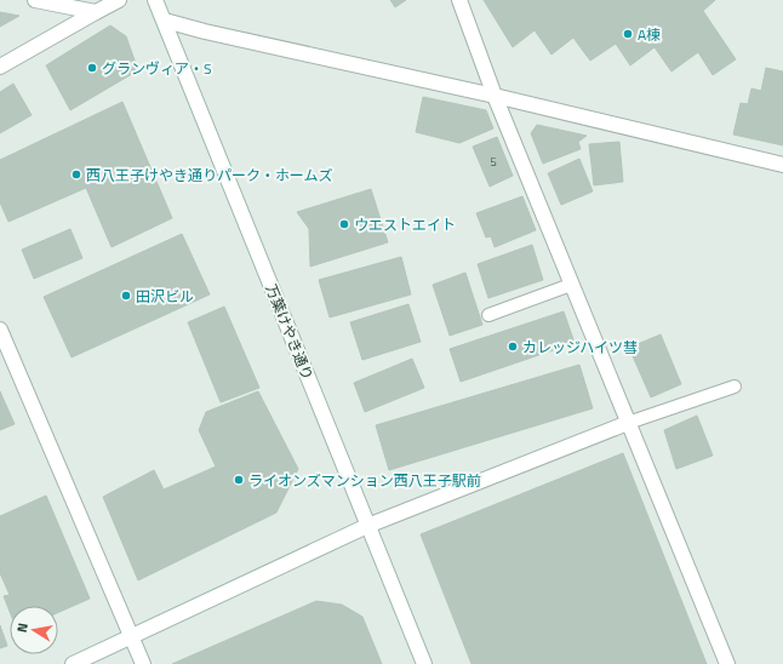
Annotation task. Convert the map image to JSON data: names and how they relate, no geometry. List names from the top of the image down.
{
  "streets": {
    "street": ["万葉けやき通り"]
  },
  "places": [
    "A棟",
    "グランヴィア・S",
    "西八王子けやき通りパーク・ホームズ",
    "ウエストエイト",
    "田沢ビル",
    "カレッジハイツ彗",
    "ライオンズマンション西八王子駅前"
  ],
  "house_numbers": ["5"],
  "north": "left"
}
